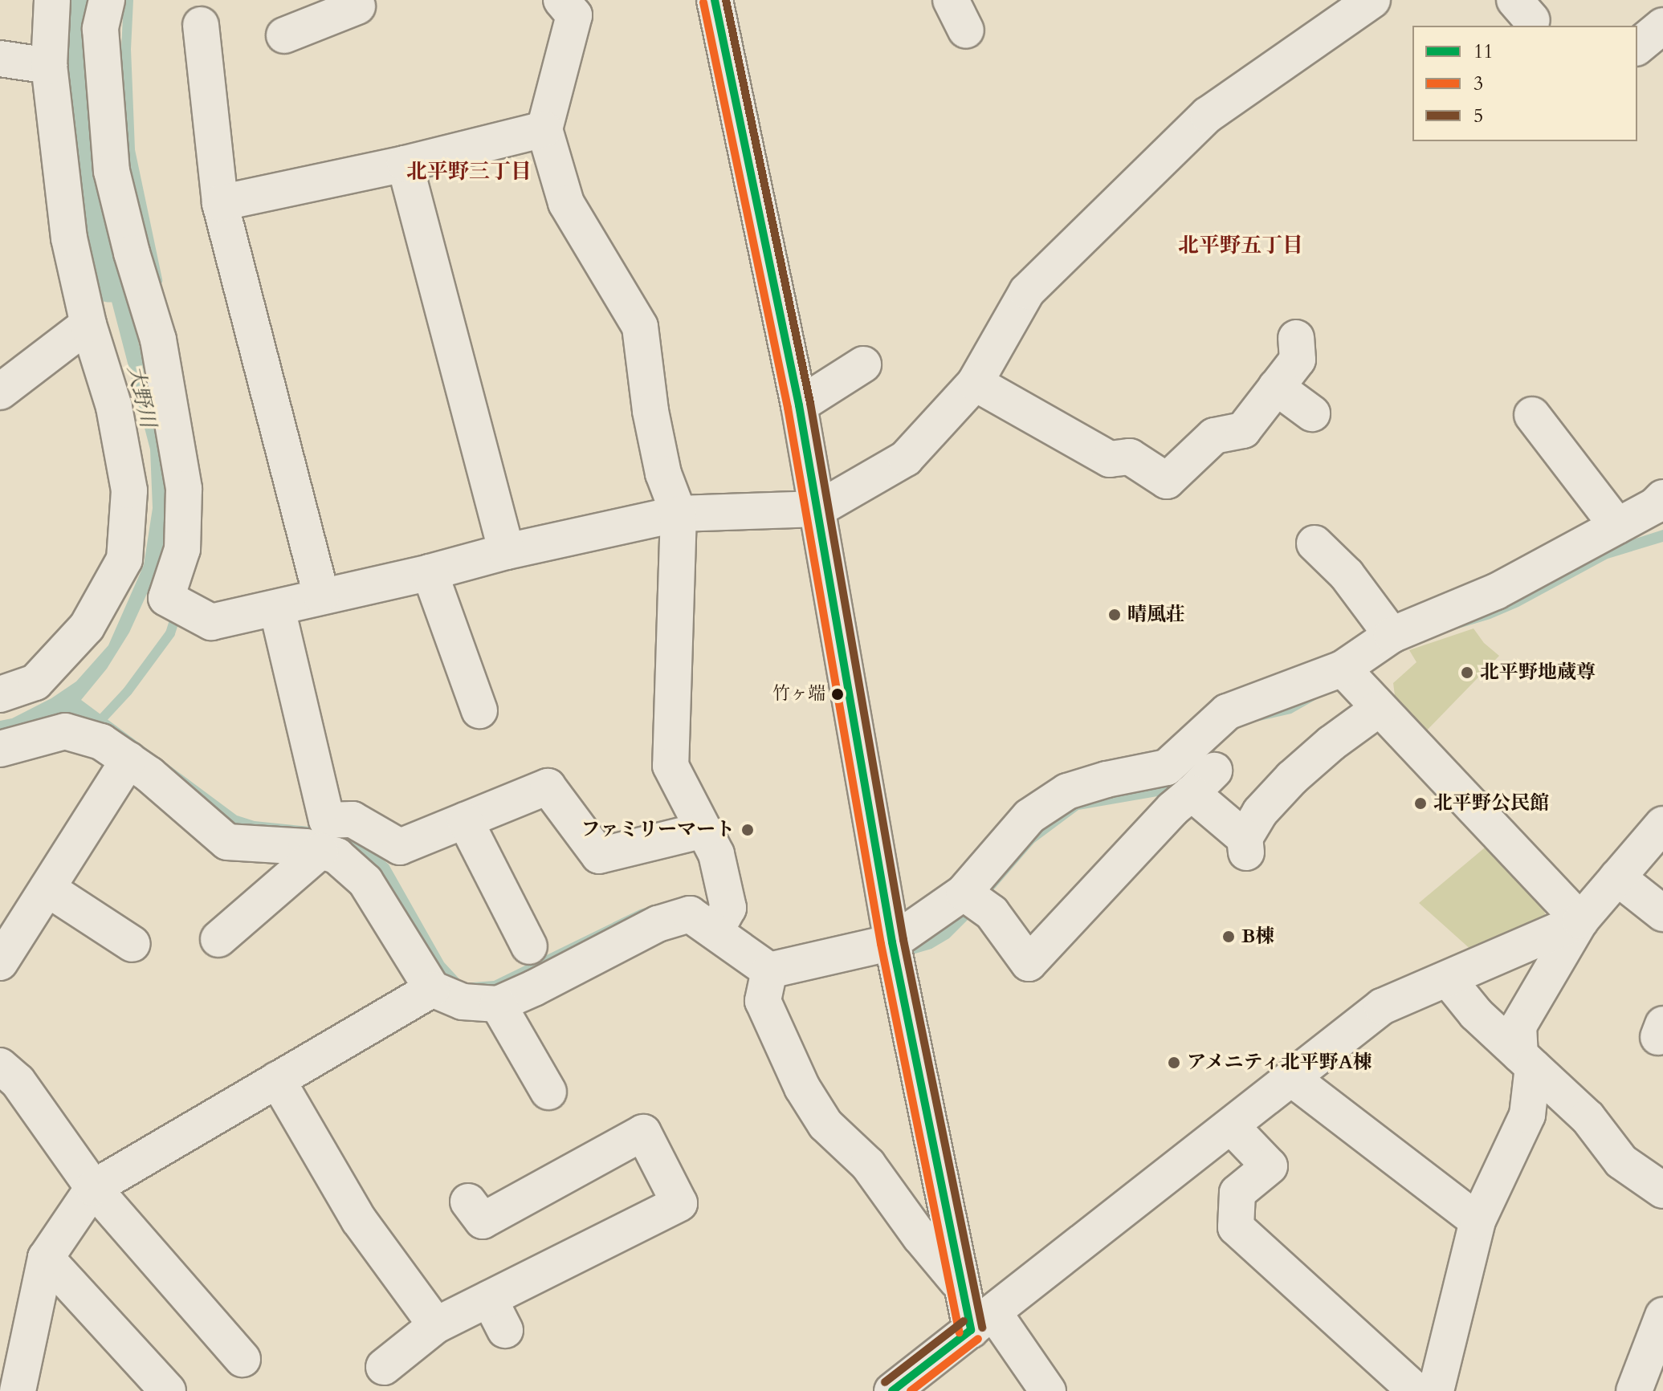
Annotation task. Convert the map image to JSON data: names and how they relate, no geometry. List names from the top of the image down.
{
  "districts": ["北平野三丁目", "北平野五丁目"],
  "water": ["大野川"],
  "places": [
    "晴風荘",
    "北平野地蔵尊",
    "竹ヶ端",
    "北平野公民館",
    "ファミリーマート",
    "B棟",
    "アメニティ北平野A棟"
  ],
  "lines": ["transit line 11", "transit line 5", "transit line 3"],
  "legend": ["11", "3", "5"]
}
